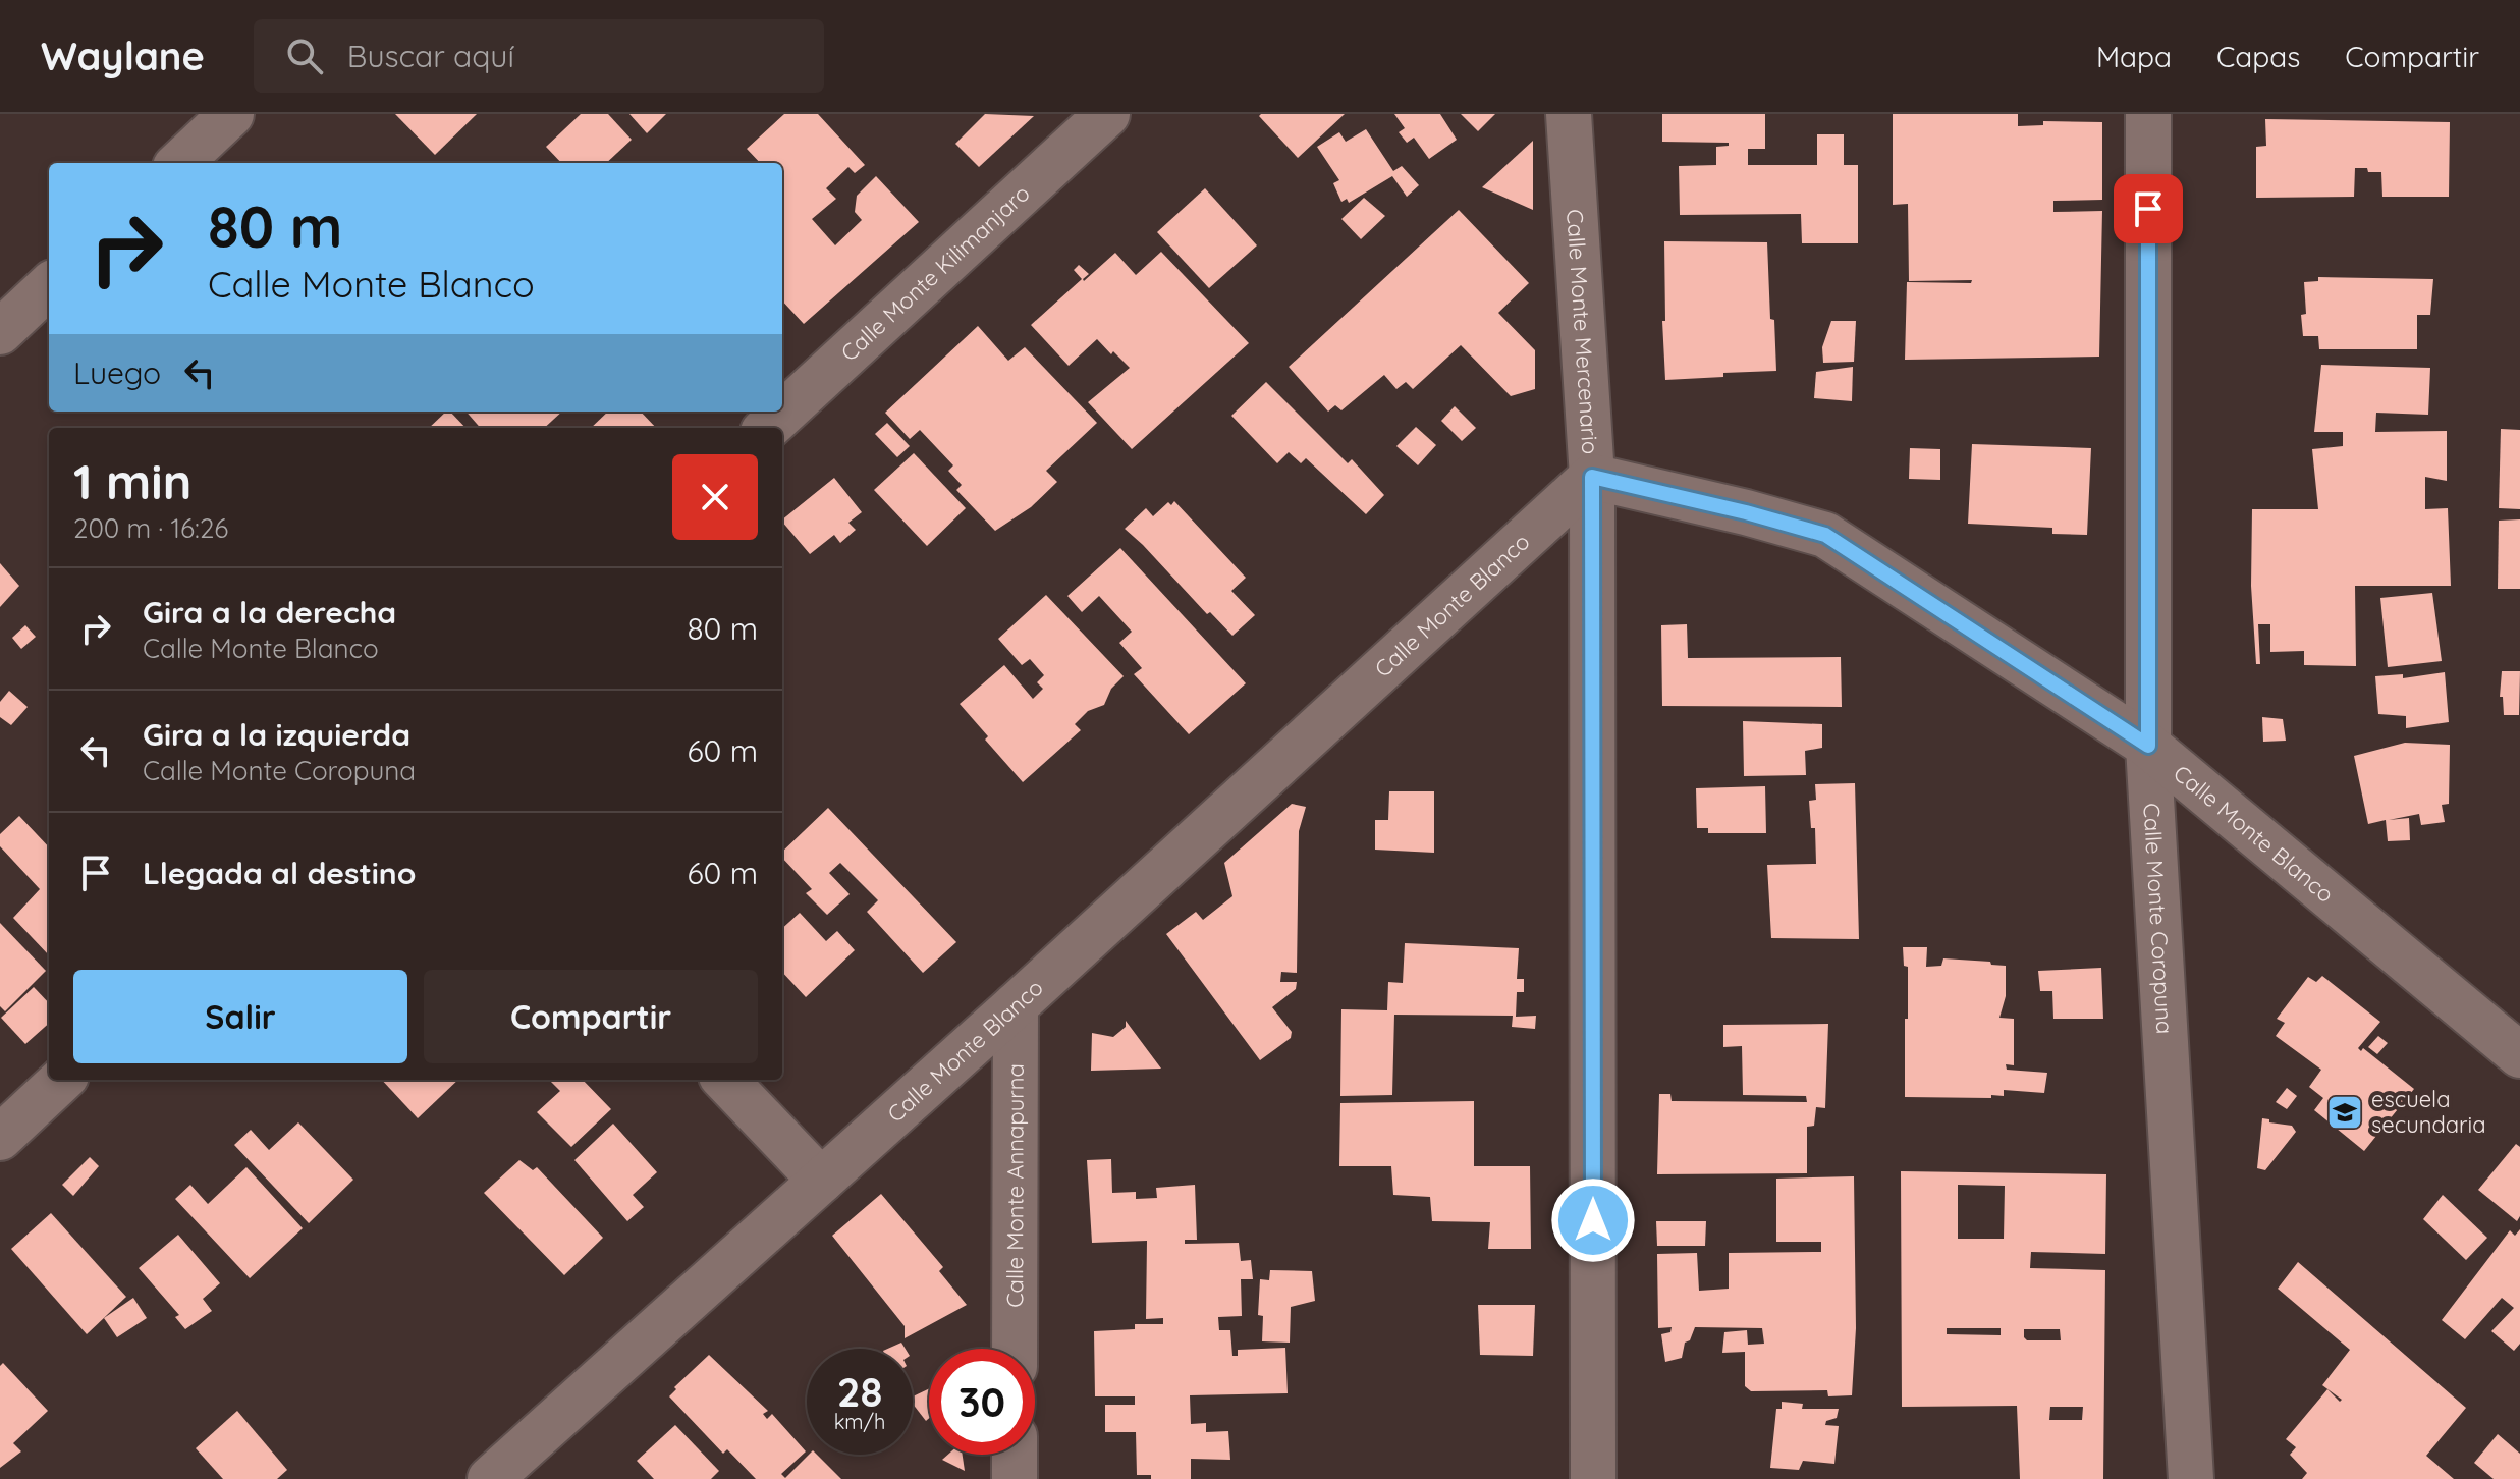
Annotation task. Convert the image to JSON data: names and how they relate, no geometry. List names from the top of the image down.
{
  "streets": {
    "street": [
      "Calle Monte Kilimanjaro",
      "Calle Monte Mercenario",
      "Calle Monte Blanco",
      "Calle Monte Coropuna",
      "Calle Monte Annapurna"
    ]
  },
  "crossings": [
    ["Calle Monte Mercenario", "Calle Monte Blanco"],
    ["Calle Monte Blanco", "Calle Monte Coropuna"],
    ["Calle Monte Blanco", "Calle Monte Annapurna"]
  ],
  "places": {
    "school or university": ["escuela secundaria"]
  },
  "page": {
    "header": "Waylane",
    "search": "Buscar aquí",
    "nav": ["Mapa", "Capas", "Compartir"],
    "turn": ["80 m", "Calle Monte Blanco"],
    "then": "Luego",
    "heading": ["1 min", "200 m · 16:26"],
    "list": [
      {
        "name": "Gira a la derecha",
        "note": "Calle Monte Blanco",
        "value": "80 m"
      },
      {
        "name": "Gira a la izquierda",
        "note": "Calle Monte Coropuna",
        "value": "60 m"
      },
      {
        "name": "Llegada al destino",
        "value": "60 m"
      }
    ],
    "buttons": ["Salir", "Compartir"],
    "speed": "28 km/h",
    "limit": "30"
  }
}
